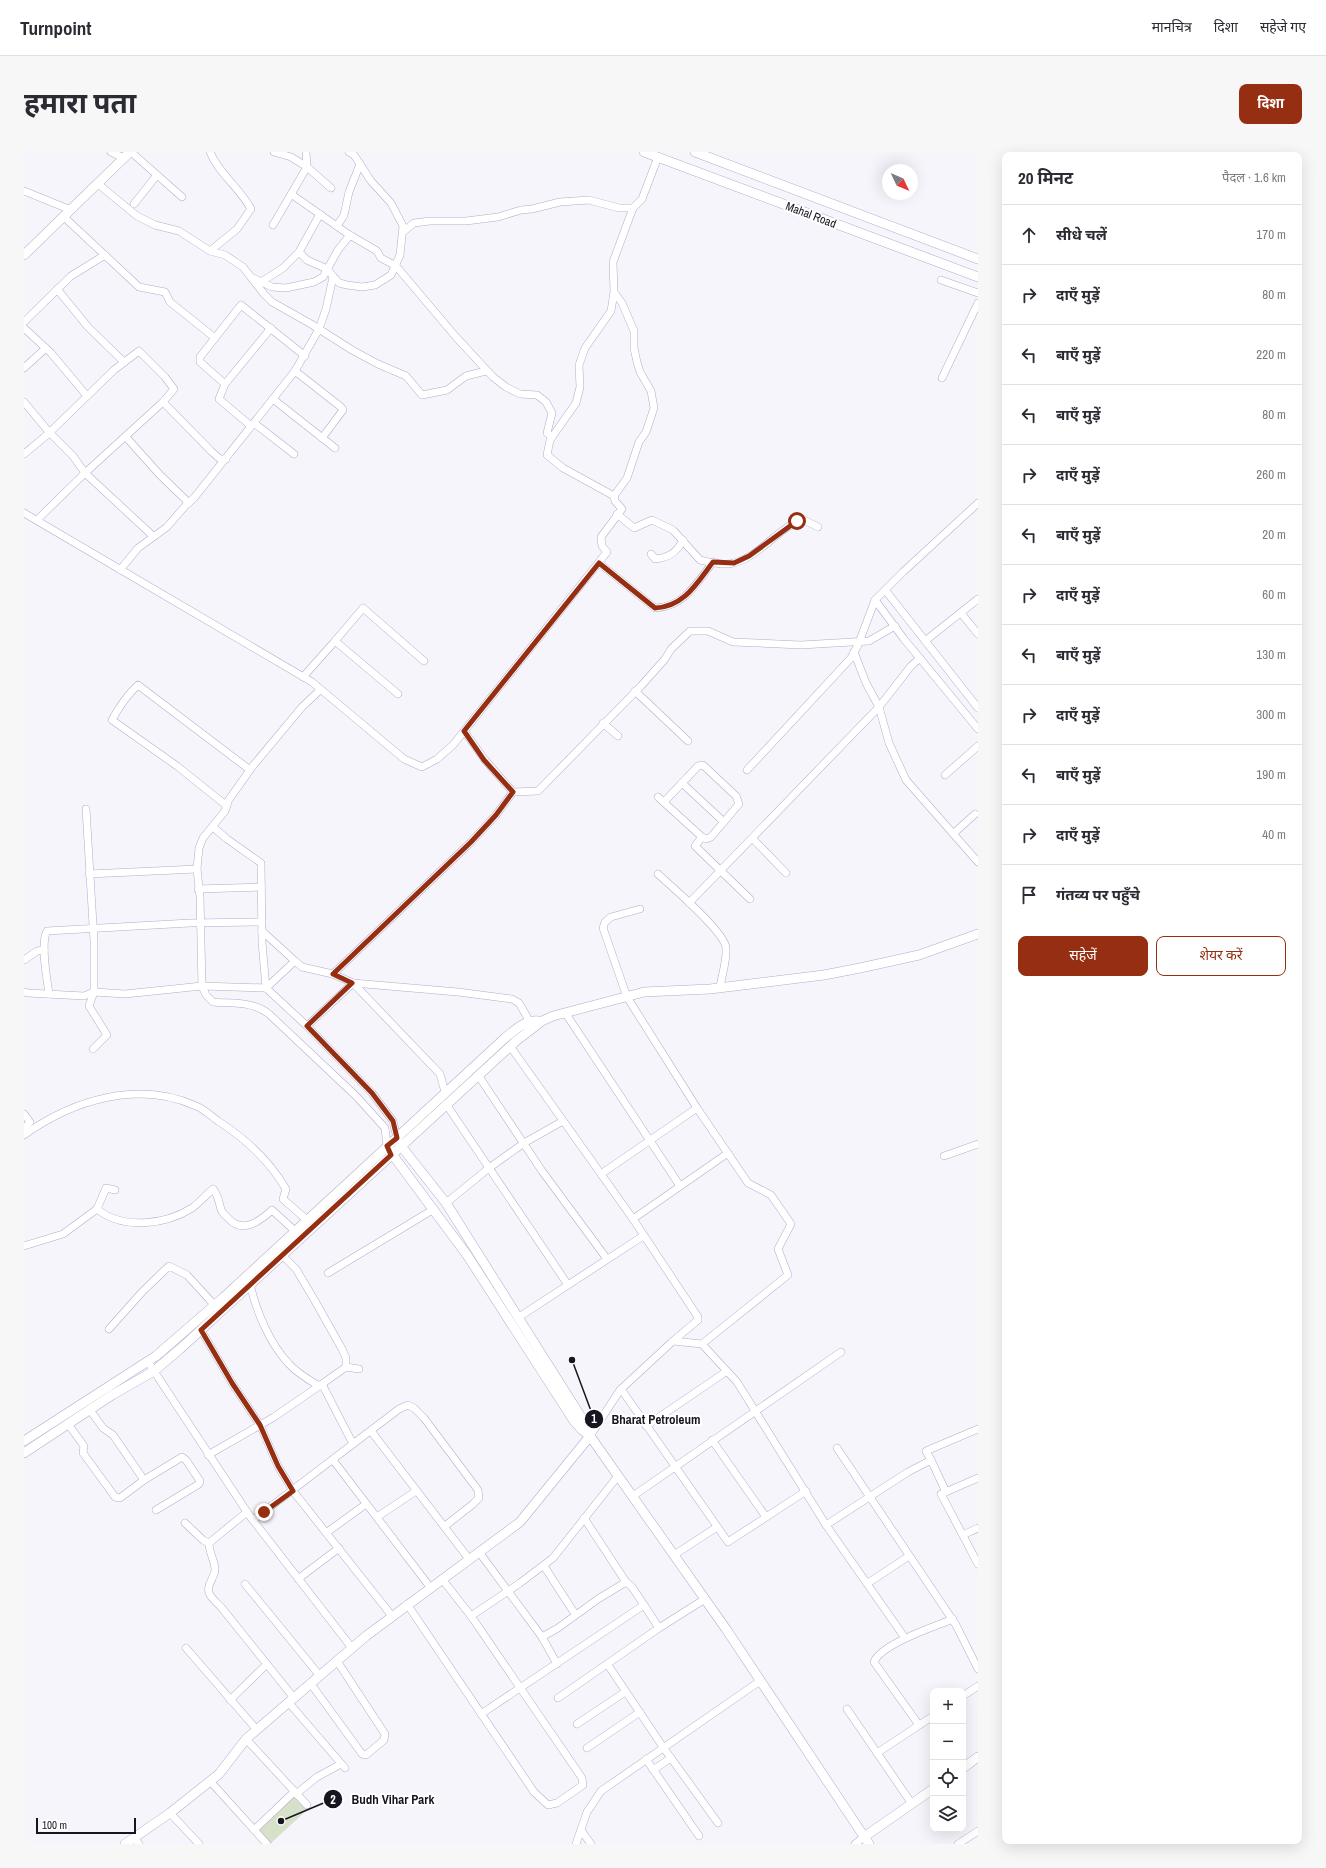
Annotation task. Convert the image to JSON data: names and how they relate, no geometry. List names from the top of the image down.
{
  "streets": {
    "street": ["Mahal Road"]
  },
  "places": ["Bharat Petroleum", "Budh Vihar Park"],
  "scale_bar": "100 m",
  "north": "bottom right",
  "page": {
    "header": "Turnpoint",
    "nav": ["मानचित्र", "दिशा", "सहेजे गए"],
    "title": "हमारा पता",
    "buttons": [
      "दिशा",
      ["सहेजें", "शेयर करें"]
    ],
    "heading": ["20 मिनट", "पैदल · 1.6 km"],
    "list": [
      ["सीधे चलें", "170 m"],
      ["दाएँ मुड़ें", "80 m"],
      ["बाएँ मुड़ें", "220 m"],
      ["बाएँ मुड़ें", "80 m"],
      ["दाएँ मुड़ें", "260 m"],
      ["बाएँ मुड़ें", "20 m"],
      ["दाएँ मुड़ें", "60 m"],
      ["बाएँ मुड़ें", "130 m"],
      ["दाएँ मुड़ें", "300 m"],
      ["बाएँ मुड़ें", "190 m"],
      ["दाएँ मुड़ें", "40 m"],
      "गंतव्य पर पहुँचे"
    ],
    "map_buttons": ["+", "−"],
    "scale": "100 m"
  }
}
